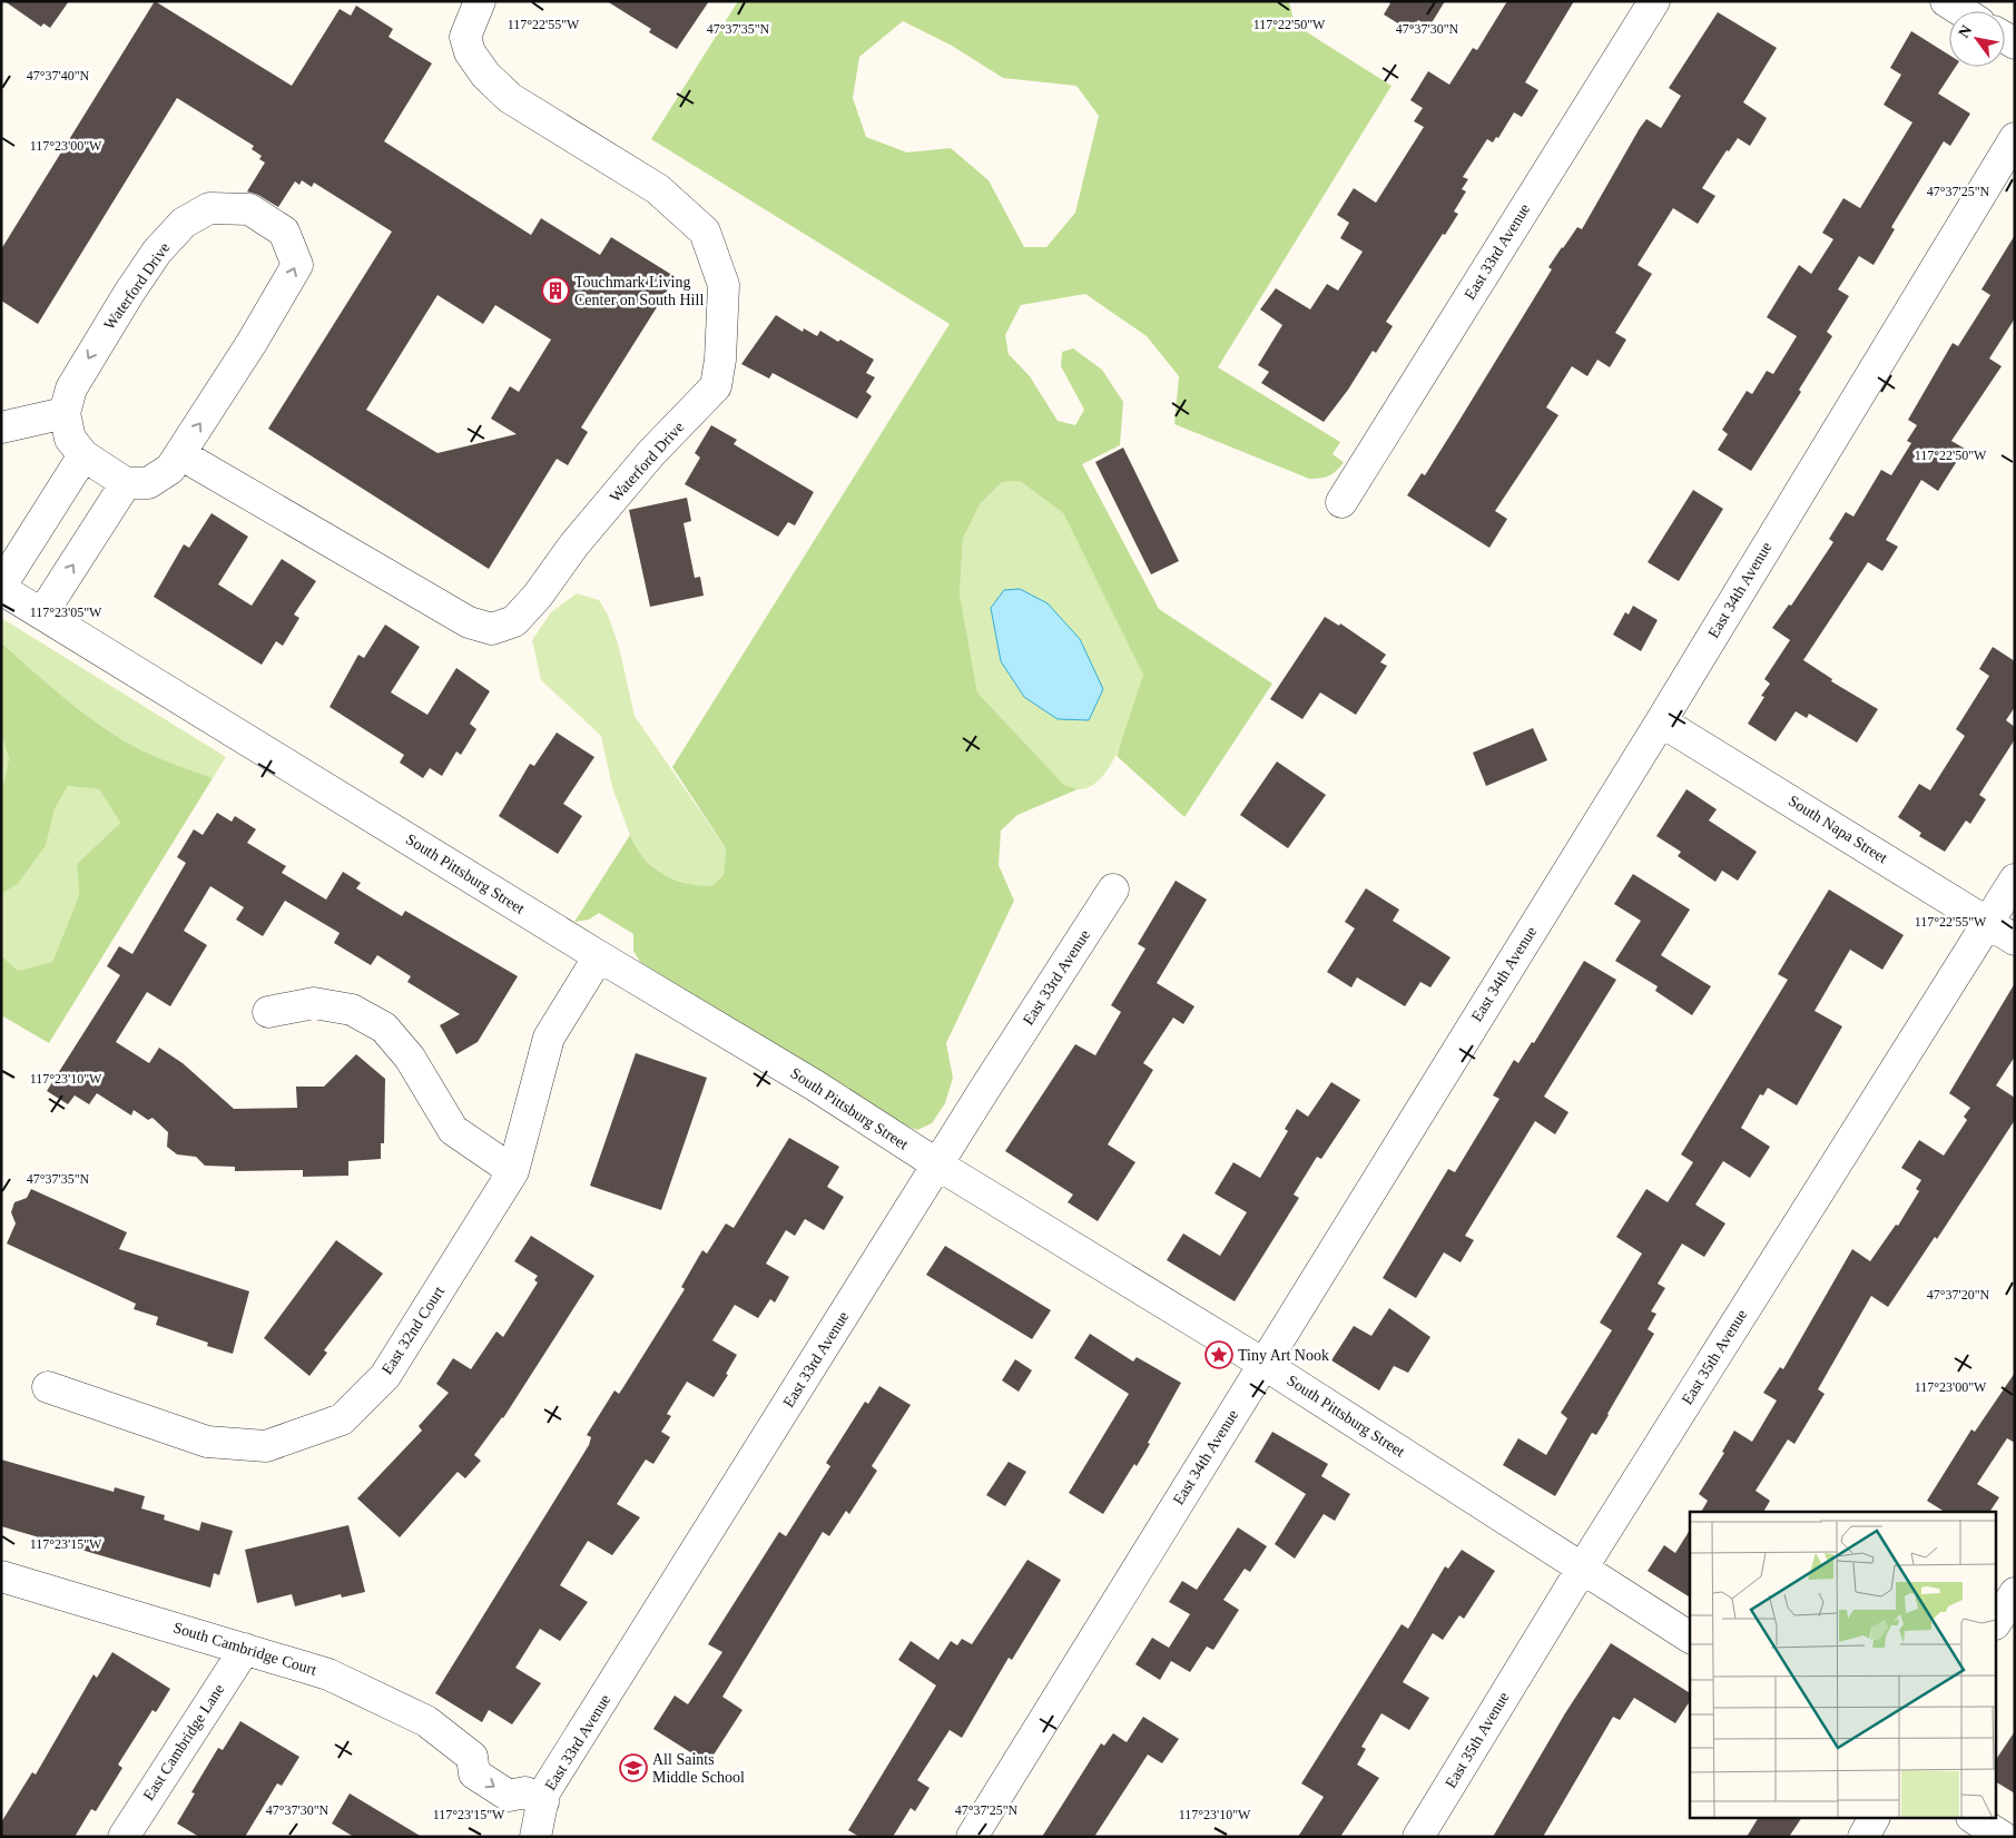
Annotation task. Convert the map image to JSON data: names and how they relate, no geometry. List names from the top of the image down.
{
  "streets": {
    "street": [
      "East 33rd Avenue",
      "Waterford Drive",
      "East 34th Avenue",
      "South Napa Street",
      "South Pittsburg Street",
      "East 32nd Court",
      "East 35th Avenue",
      "South Cambridge Court",
      "East Cambridge Lane"
    ]
  },
  "crossings": [
    ["East 33rd Avenue", "South Pittsburg Street"],
    ["East 33rd Avenue", "South Cambridge Court"],
    ["East 34th Avenue", "South Napa Street"],
    ["East 34th Avenue", "South Pittsburg Street"],
    ["South Napa Street", "East 35th Avenue"],
    ["South Pittsburg Street", "East 32nd Court"],
    ["South Pittsburg Street", "East 35th Avenue"],
    ["South Cambridge Court", "East Cambridge Lane"]
  ],
  "places": {
    "building": ["Touchmark Living Center on South Hill"],
    "place": ["Tiny Art Nook"],
    "school or university": ["All Saints Middle School"]
  },
  "north": "top left",
  "coordinates": [
    "117°22'55\"W",
    "117°22'50\"W",
    "47°37'35\"N",
    "47°37'30\"N",
    "47°37'40\"N",
    "117°23'00\"W",
    "47°37'25\"N",
    "117°23'05\"W",
    "117°23'10\"W",
    "47°37'20\"N",
    "117°23'15\"W"
  ]
}
